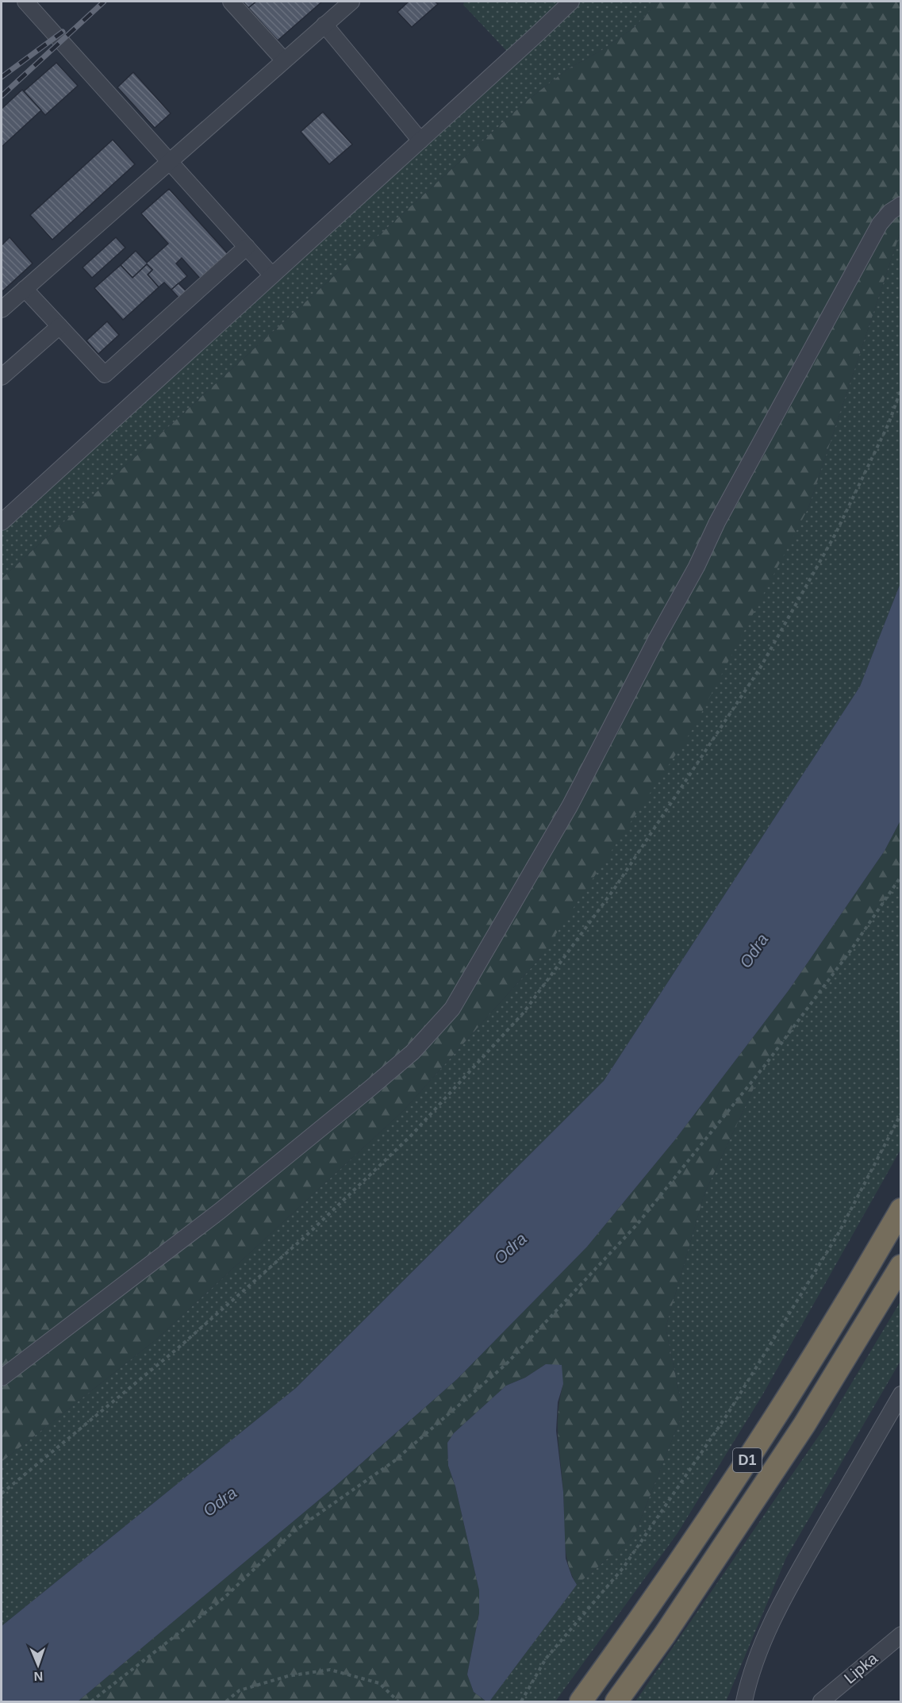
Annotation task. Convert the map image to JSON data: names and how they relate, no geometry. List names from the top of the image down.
{
  "streets": {
    "highway": ["D1"],
    "street": ["Lipka"]
  },
  "water": ["Odra"],
  "north": "bottom"
}
